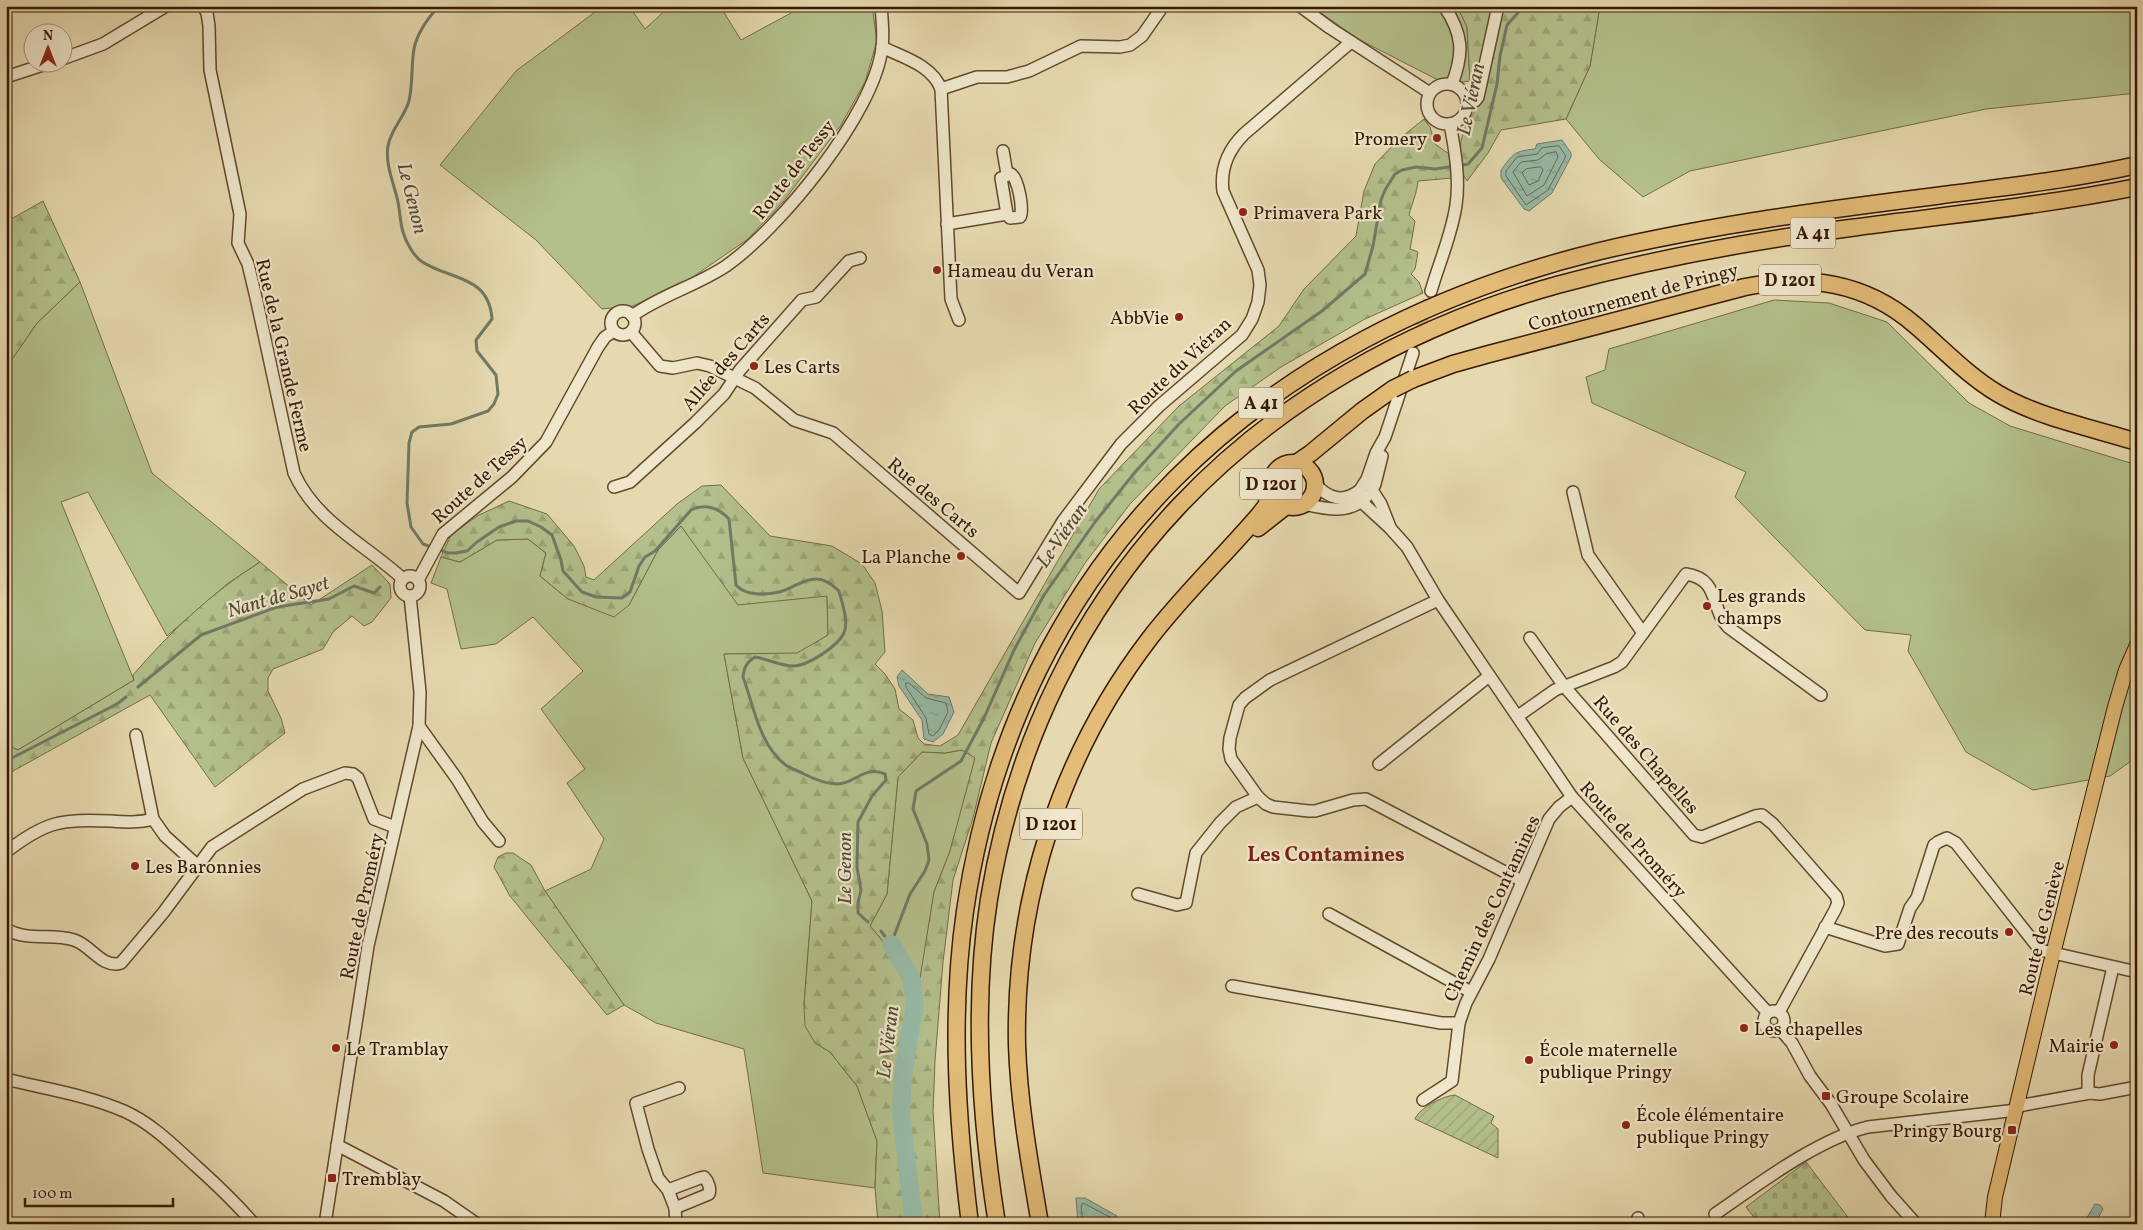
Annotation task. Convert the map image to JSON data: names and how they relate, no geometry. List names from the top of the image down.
{
  "streets": {
    "highway": ["A 41", "D 1201", "Contournement de Pringy"],
    "main road": ["Route de Genève"],
    "street": [
      "Route de Tessy",
      "Rue de la Grande Ferme",
      "Allée des Carts",
      "Route du Viéran",
      "Rue des Carts",
      "Rue des Chapelles",
      "Route de Proméry",
      "Chemin des Contamines"
    ]
  },
  "crossings": [
    ["Route de Tessy", "Rue de la Grande Ferme"],
    ["Route de Tessy", "Rue des Carts"],
    ["Route de Tessy", "Route de Proméry"],
    ["D 1201", "Contournement de Pringy"],
    ["Rue de la Grande Ferme", "Route de Proméry"],
    ["Allée des Carts", "Rue des Carts"],
    ["Route du Viéran", "Rue des Carts"],
    ["Rue des Chapelles", "Route de Proméry"],
    ["Route de Proméry", "Chemin des Contamines"]
  ],
  "districts": ["Les Contamines"],
  "water": ["Le Viéran", "Le Genon", "Nant de Sayet"],
  "places": {
    "other": [
      "Promery",
      "Primavera Park",
      "Hameau du Veran",
      "AbbVie",
      "Les Carts",
      "La Planche",
      "Les grands champs",
      "Les Baronnies",
      "Pre des recouts",
      "Les chapelles",
      "Mairie",
      "Le Tramblay",
      "École maternelle publique Pringy",
      "École élémentaire publique Pringy"
    ],
    "transit": ["Groupe Scolaire", "Pringy Bourg", "Tremblay"]
  },
  "scale_bar": "100 m",
  "north": "top"
}
